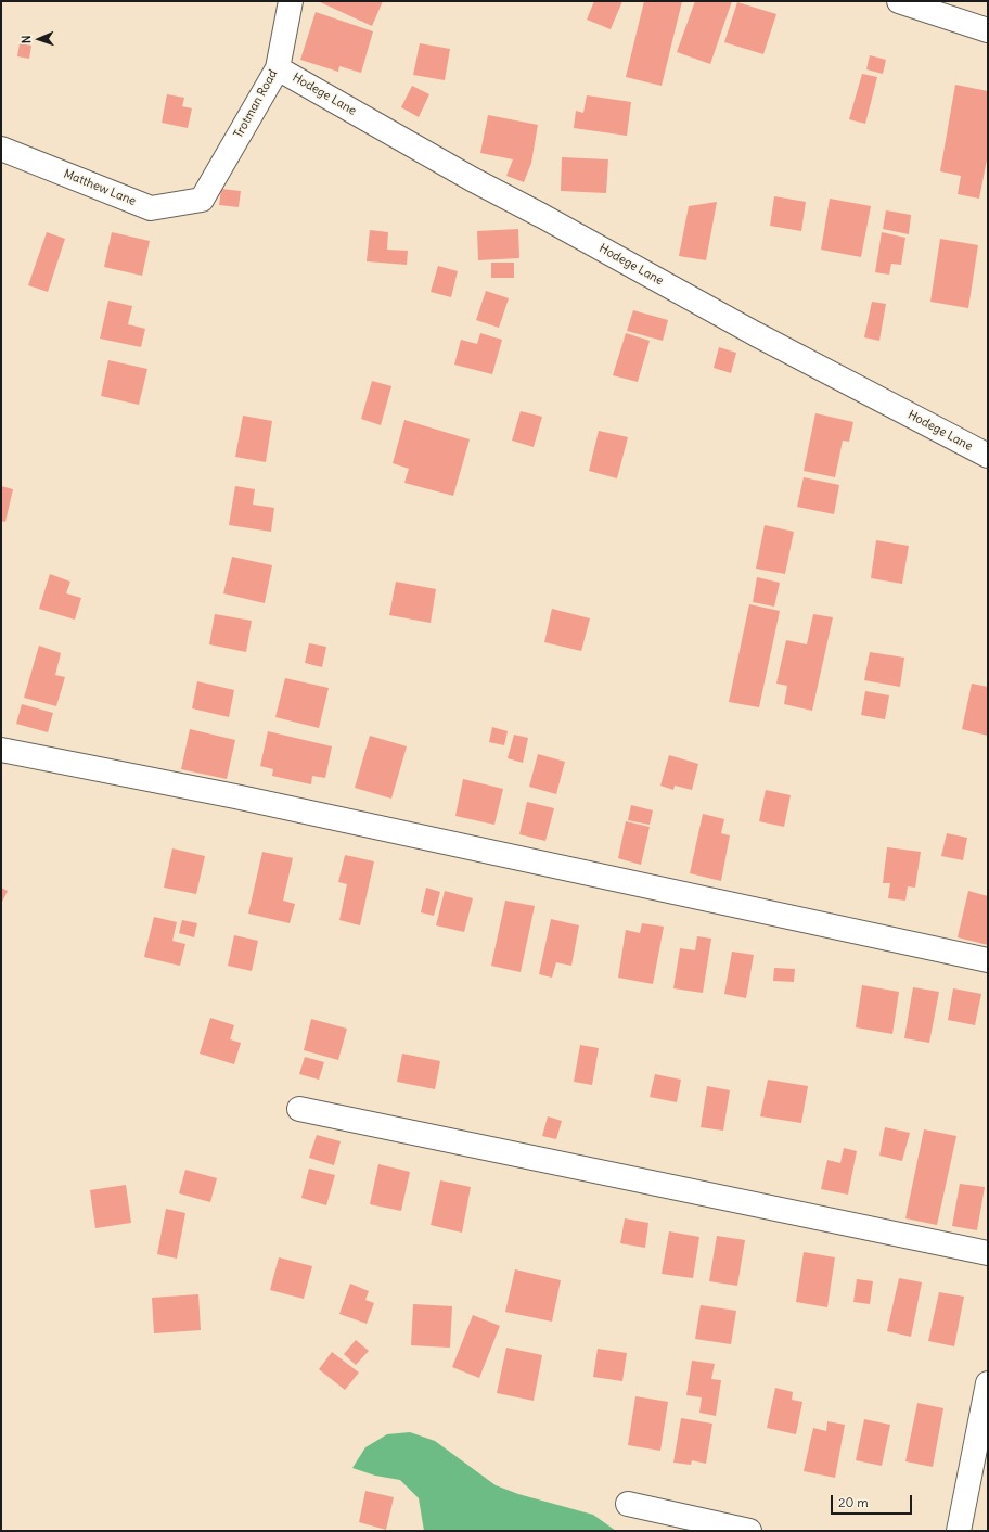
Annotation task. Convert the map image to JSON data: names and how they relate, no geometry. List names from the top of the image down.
{
  "streets": {
    "street": ["Hodege Lane", "Trotman Road", "Matthew Lane"]
  },
  "crossings": [
    ["Hodege Lane", "Trotman Road"],
    ["Trotman Road", "Matthew Lane"]
  ],
  "scale_bar": "20 m",
  "north": "left"
}
